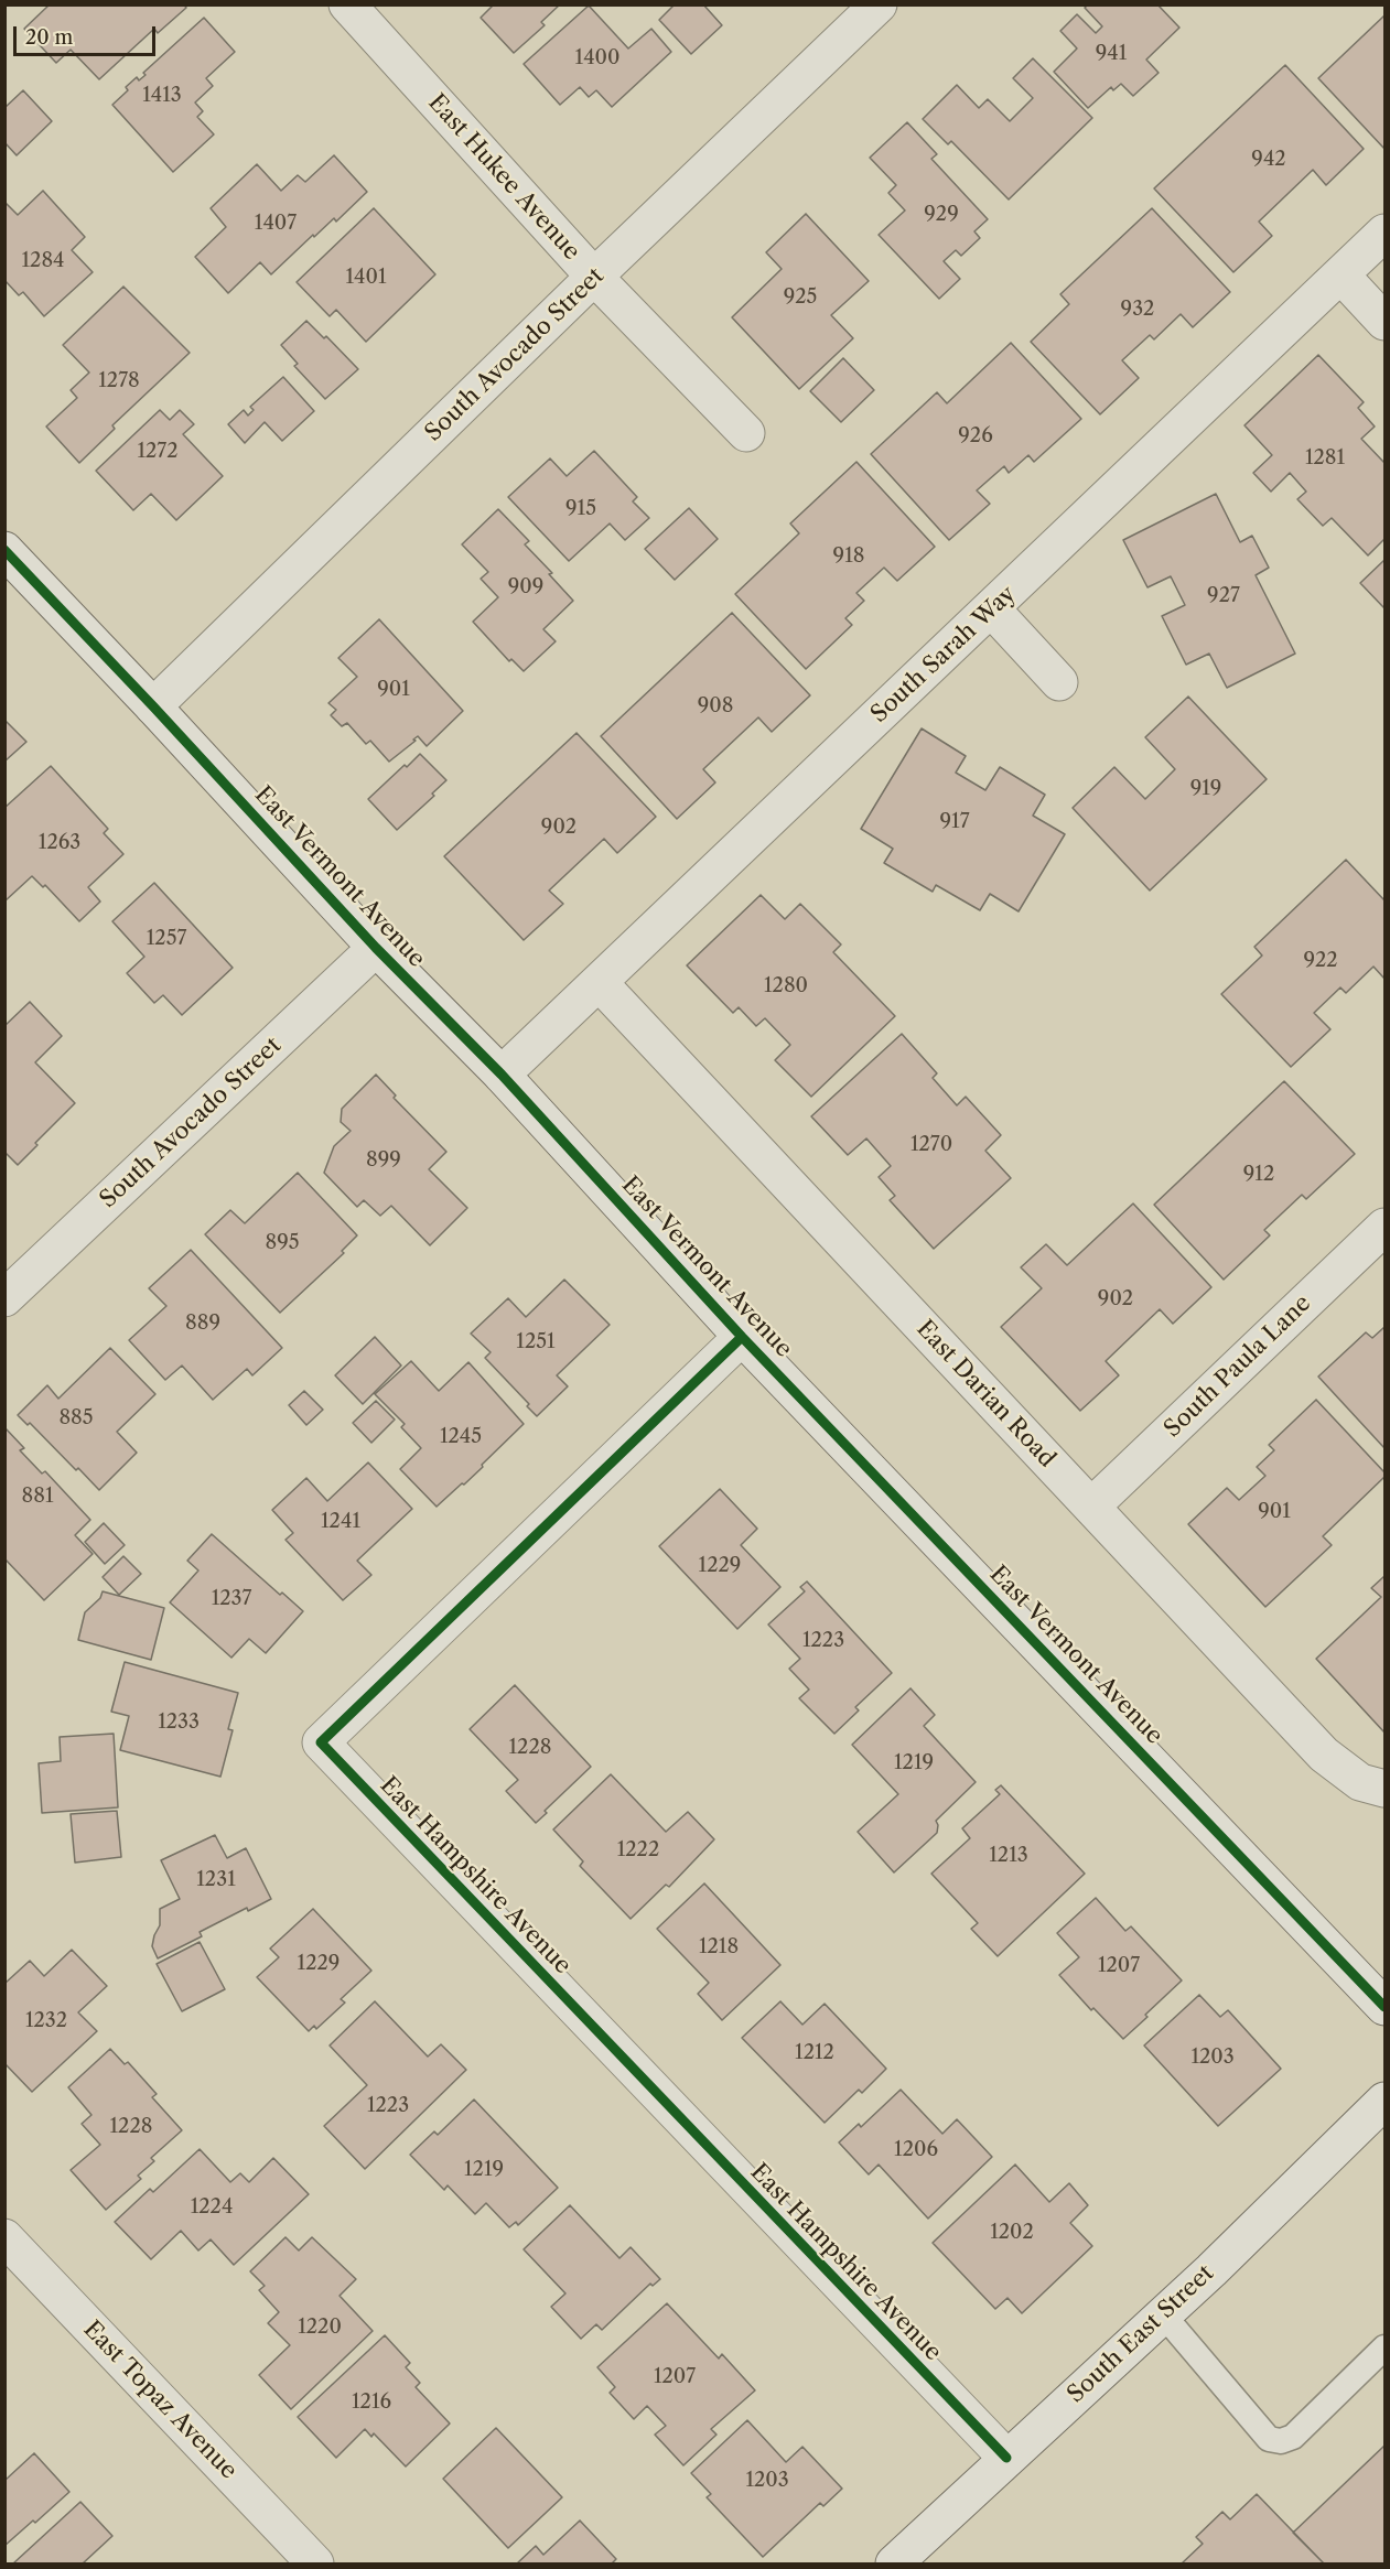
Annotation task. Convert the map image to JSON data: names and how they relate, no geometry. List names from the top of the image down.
{
  "streets": {
    "street": [
      "East Hukee Avenue",
      "South Avocado Street",
      "South Sarah Way",
      "East Vermont Avenue",
      "South Paula Lane",
      "East Darian Road",
      "East Hampshire Avenue",
      "South East Street",
      "East Topaz Avenue"
    ]
  },
  "crossings": [
    ["East Hukee Avenue", "South Avocado Street"],
    ["South Avocado Street", "East Vermont Avenue"],
    ["South Sarah Way", "East Vermont Avenue"],
    ["South Sarah Way", "East Darian Road"],
    ["East Vermont Avenue", "East Hampshire Avenue"],
    ["South Paula Lane", "East Darian Road"],
    ["East Hampshire Avenue", "South East Street"]
  ],
  "house_numbers": [
    "941",
    "1400",
    "1413",
    "942",
    "929",
    "1407",
    "1284",
    "1401",
    "925",
    "932",
    "1278",
    "926",
    "1272",
    "1281",
    "915",
    "918",
    "909",
    "927",
    "901",
    "908",
    "919",
    "917",
    "902",
    "1263",
    "1257",
    "922",
    "1280",
    "1270",
    "899",
    "912",
    "895",
    "902",
    "889",
    "1251",
    "885",
    "1245",
    "881",
    "901",
    "1241",
    "1229",
    "1237",
    "1223",
    "1233",
    "1228",
    "1219",
    "1222",
    "1213",
    "1231",
    "1218",
    "1229",
    "1207",
    "1232",
    "1212",
    "1203",
    "1223",
    "1228",
    "1206",
    "1219",
    "1224",
    "1202",
    "1220",
    "1207",
    "1216",
    "1203"
  ],
  "scale_bar": "20 m"
}
